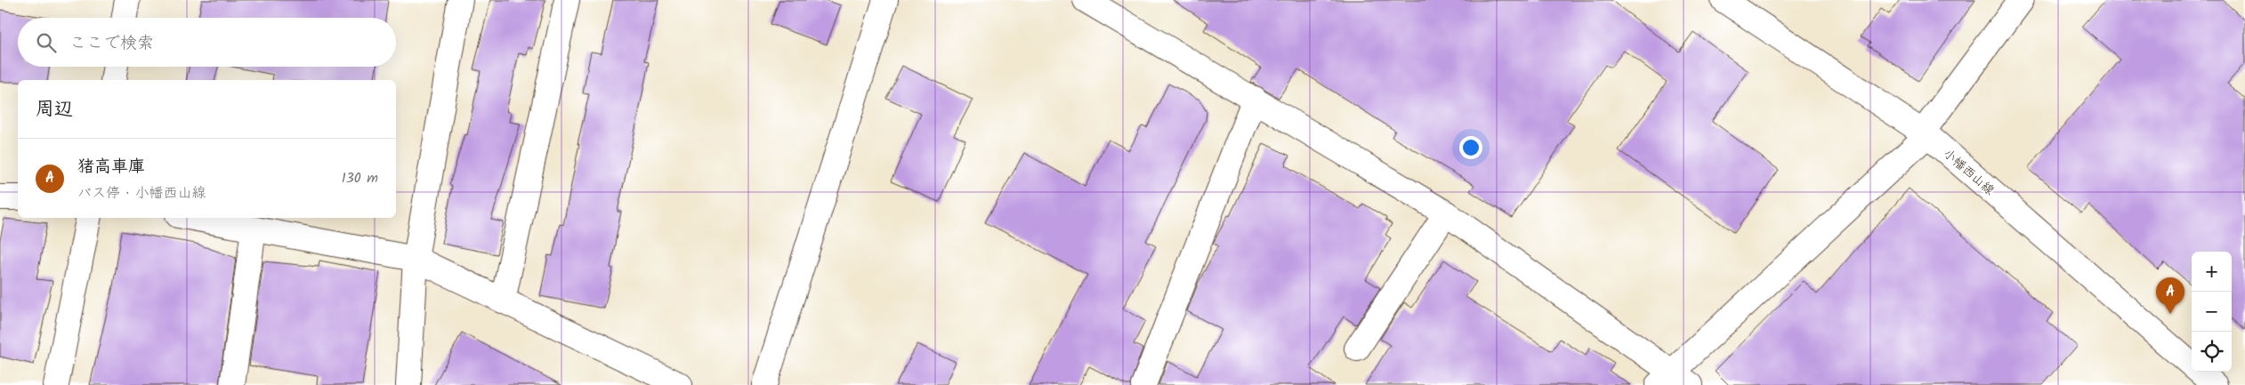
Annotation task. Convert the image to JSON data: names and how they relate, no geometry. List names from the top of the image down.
{
  "streets": {
    "street": ["小幡西山線"]
  },
  "page": {
    "search": "ここで検索",
    "heading": "周辺",
    "list": [
      {
        "mark": "A",
        "name": "猪高車庫",
        "note": "バス停 · 小幡西山線",
        "value": "130 m"
      }
    ],
    "map_buttons": ["+", "−"],
    "pins": "A"
  }
}
